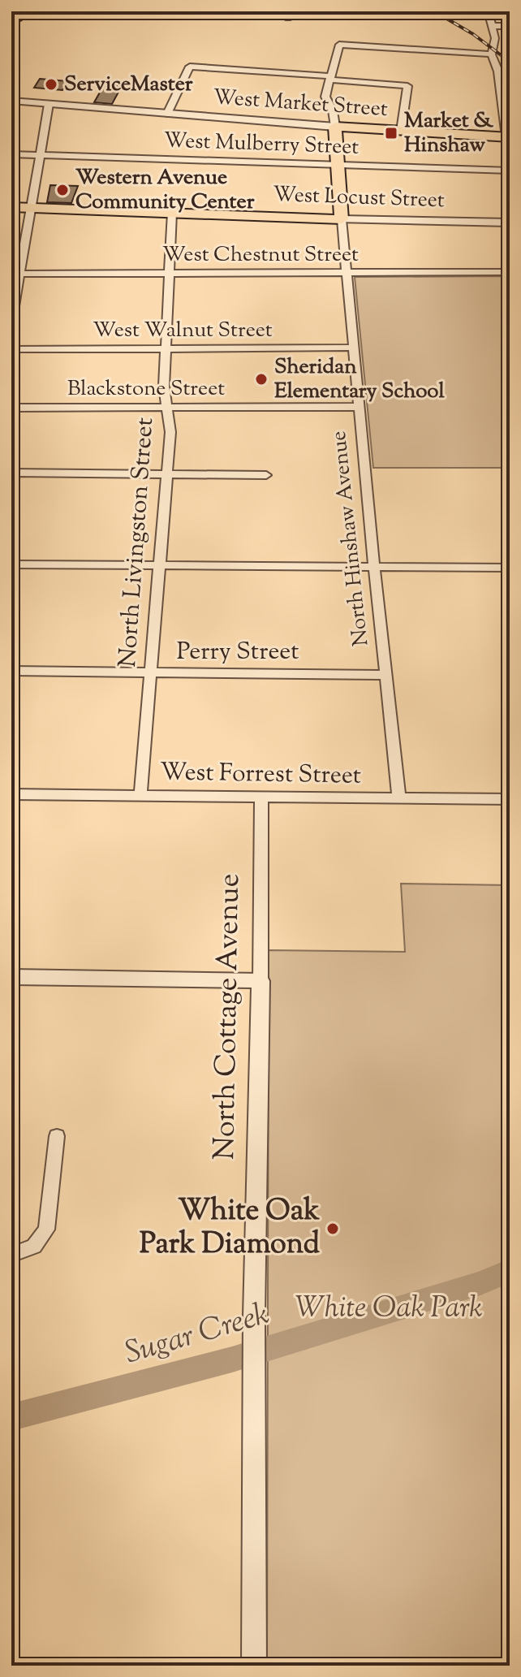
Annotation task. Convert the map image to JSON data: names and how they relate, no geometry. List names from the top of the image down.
{
  "streets": {
    "main road": ["West Market Street", "West Locust Street", "North Hinshaw Avenue"],
    "street": [
      "West Mulberry Street",
      "West Chestnut Street",
      "West Walnut Street",
      "Blackstone Street",
      "North Livingston Street",
      "Perry Street",
      "West Forrest Street",
      "North Cottage Avenue"
    ]
  },
  "crossings": [
    ["West Market Street", "North Hinshaw Avenue"],
    ["West Mulberry Street", "North Hinshaw Avenue"],
    ["West Locust Street", "North Hinshaw Avenue"],
    ["West Locust Street", "North Livingston Street"],
    ["West Chestnut Street", "North Hinshaw Avenue"],
    ["West Chestnut Street", "North Livingston Street"],
    ["West Walnut Street", "North Hinshaw Avenue"],
    ["West Walnut Street", "North Livingston Street"],
    ["Blackstone Street", "North Hinshaw Avenue"],
    ["Blackstone Street", "North Livingston Street"],
    ["North Hinshaw Avenue", "Perry Street"],
    ["North Hinshaw Avenue", "West Forrest Street"],
    ["North Livingston Street", "Perry Street"],
    ["North Livingston Street", "West Forrest Street"],
    ["West Forrest Street", "North Cottage Avenue"]
  ],
  "water": ["Sugar Creek"],
  "parks": ["White Oak Park"],
  "places": {
    "other": [
      "ServiceMaster",
      "Western Avenue Community Center",
      "Sheridan Elementary School",
      "White Oak Park Diamond"
    ],
    "transit": ["Market & Hinshaw"]
  }
}
